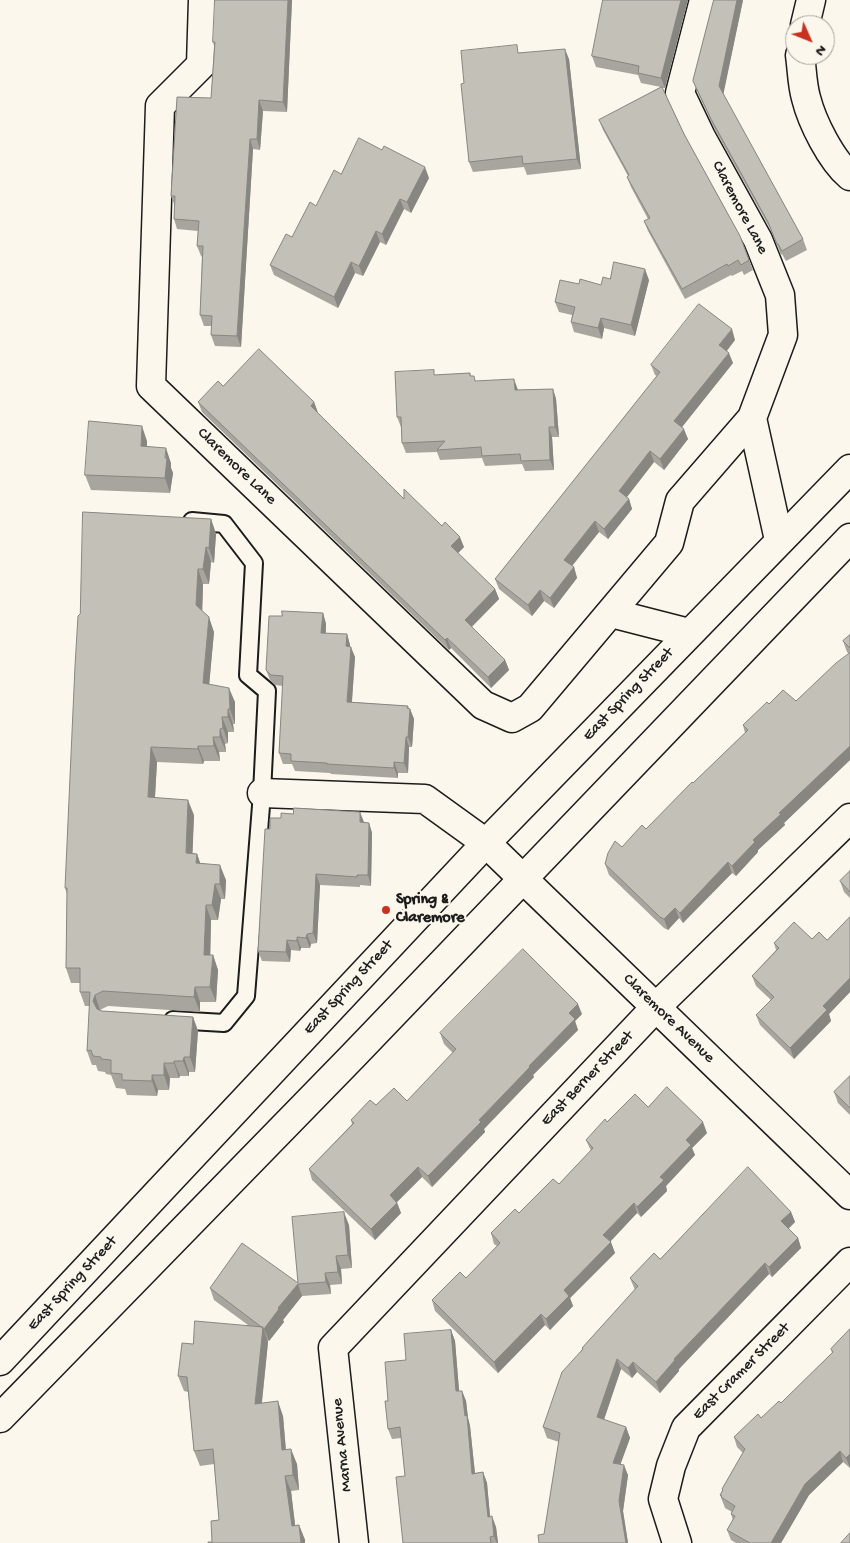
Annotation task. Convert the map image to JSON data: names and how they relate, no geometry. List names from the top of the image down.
{
  "streets": {
    "main road": [
      "Claremore Lane",
      "East Spring Street",
      "Claremore Avenue",
      "East Berner Street",
      "East Cramer Street",
      "Marna Avenue"
    ]
  },
  "crossings": [
    ["East Spring Street", "Claremore Avenue"],
    ["Claremore Avenue", "East Berner Street"],
    ["East Berner Street", "Marna Avenue"]
  ],
  "places": ["Spring & Claremore"],
  "north": "bottom right"
}
